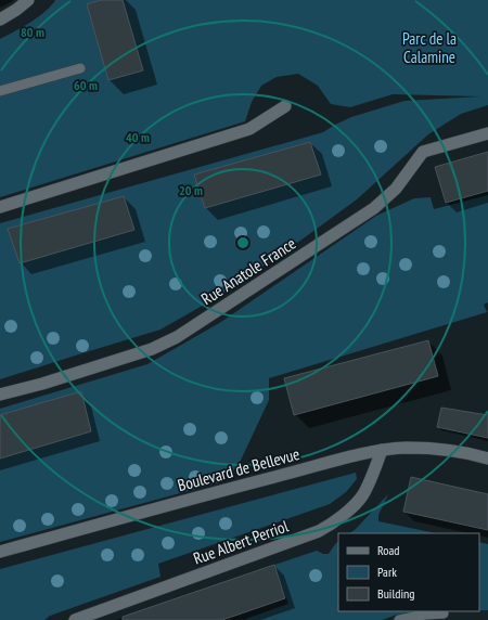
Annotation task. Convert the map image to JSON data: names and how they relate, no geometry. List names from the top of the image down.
{
  "streets": {
    "street": ["Rue Anatole France", "Boulevard de Bellevue", "Rue Albert Perriol"]
  },
  "crossings": [
    ["Boulevard de Bellevue", "Rue Albert Perriol"]
  ],
  "parks": ["Parc de la Calamine"],
  "legend": ["Road", "Park", "Building"],
  "rings": [
    "80 m",
    "60 m",
    "40 m",
    "20 m"
  ]
}
